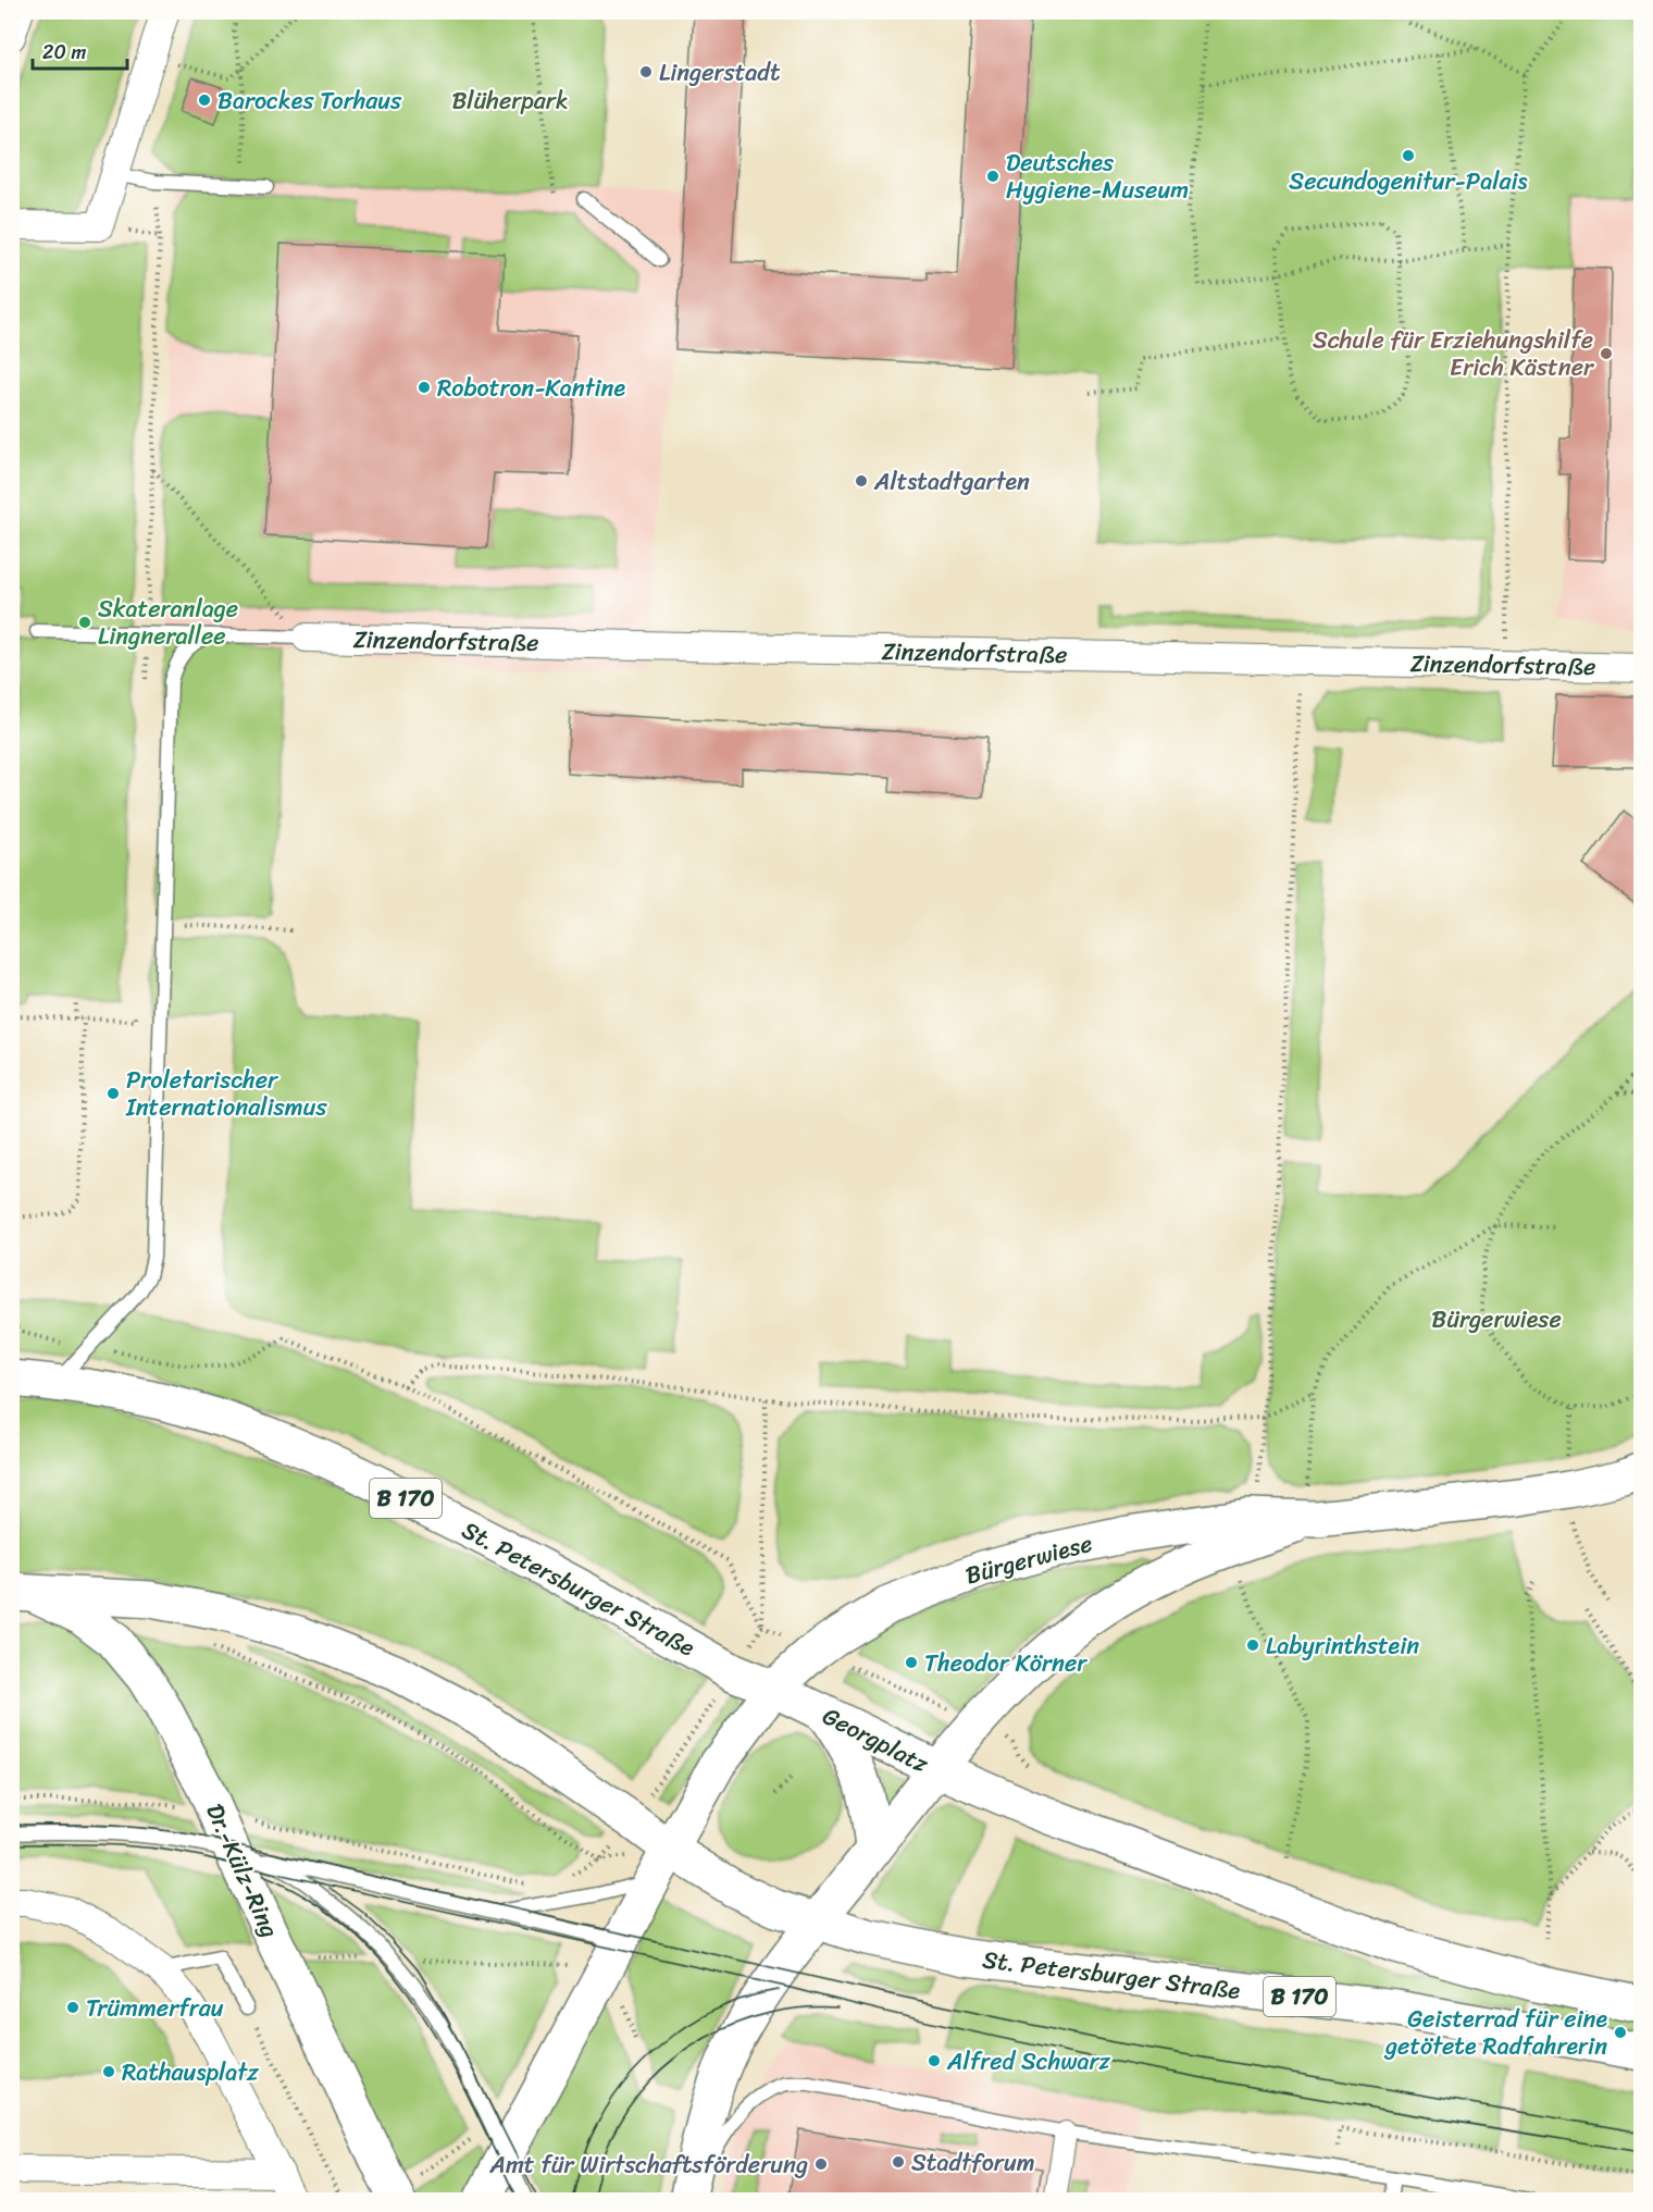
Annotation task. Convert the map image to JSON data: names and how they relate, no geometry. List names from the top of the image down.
{
  "streets": {
    "main road": [
      "B 170",
      "Bürgerwiese",
      "St. Petersburger Straße",
      "Georgplatz",
      "Dr.-Külz-Ring"
    ],
    "street": ["Zinzendorfstraße"]
  },
  "crossings": [
    ["B 170", "Bürgerwiese"],
    ["B 170", "St. Petersburger Straße"],
    ["B 170", "Georgplatz"],
    ["B 170", "Dr.-Külz-Ring"],
    ["Bürgerwiese", "St. Petersburger Straße"],
    ["Bürgerwiese", "Georgplatz"],
    ["St. Petersburger Straße", "Georgplatz"]
  ],
  "parks": ["Blüherpark", "Bürgerwiese"],
  "places": [
    "Lingerstadt",
    "Barockes Torhaus",
    "Secundogenitur-Palais",
    "Deutsches Hygiene-Museum",
    "Schule für Erziehungshilfe Erich Kästner",
    "Robotron-Kantine",
    "Altstadtgarten",
    "Skateranlage Lingnerallee",
    "Proletarischer Internationalismus",
    "Labyrinthstein",
    "Theodor Körner",
    "Trümmerfrau",
    "Geisterrad für eine getötete Radfahrerin",
    "Alfred Schwarz",
    "Rathausplatz",
    "Stadtforum",
    "Amt für Wirtschaftsförderung"
  ],
  "scale_bar": "20 m"
}
